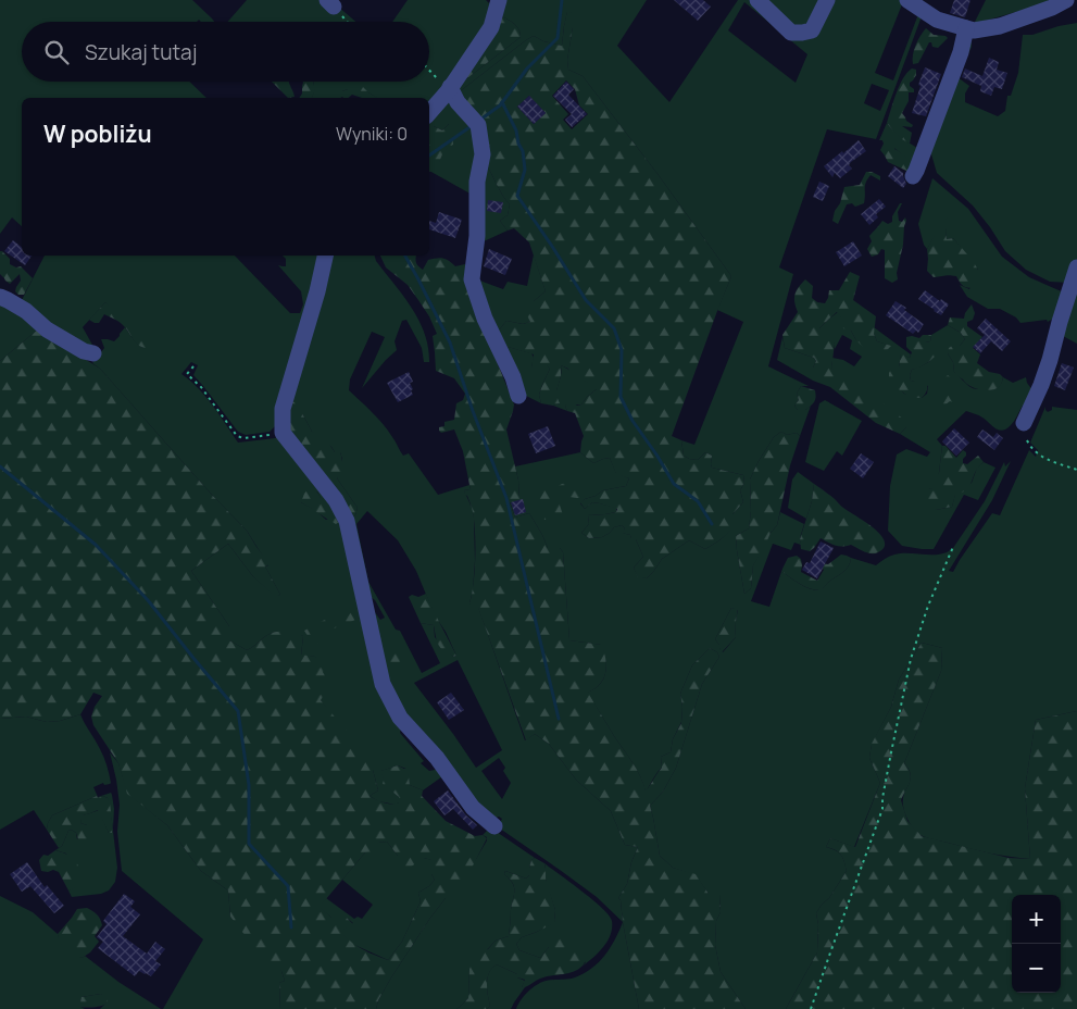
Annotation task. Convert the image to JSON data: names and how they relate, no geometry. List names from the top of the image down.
{
  "page": {
    "search": "Szukaj tutaj",
    "heading": ["W pobliżu", "Wyniki: 0"],
    "map_buttons": ["+", "−"]
  }
}
